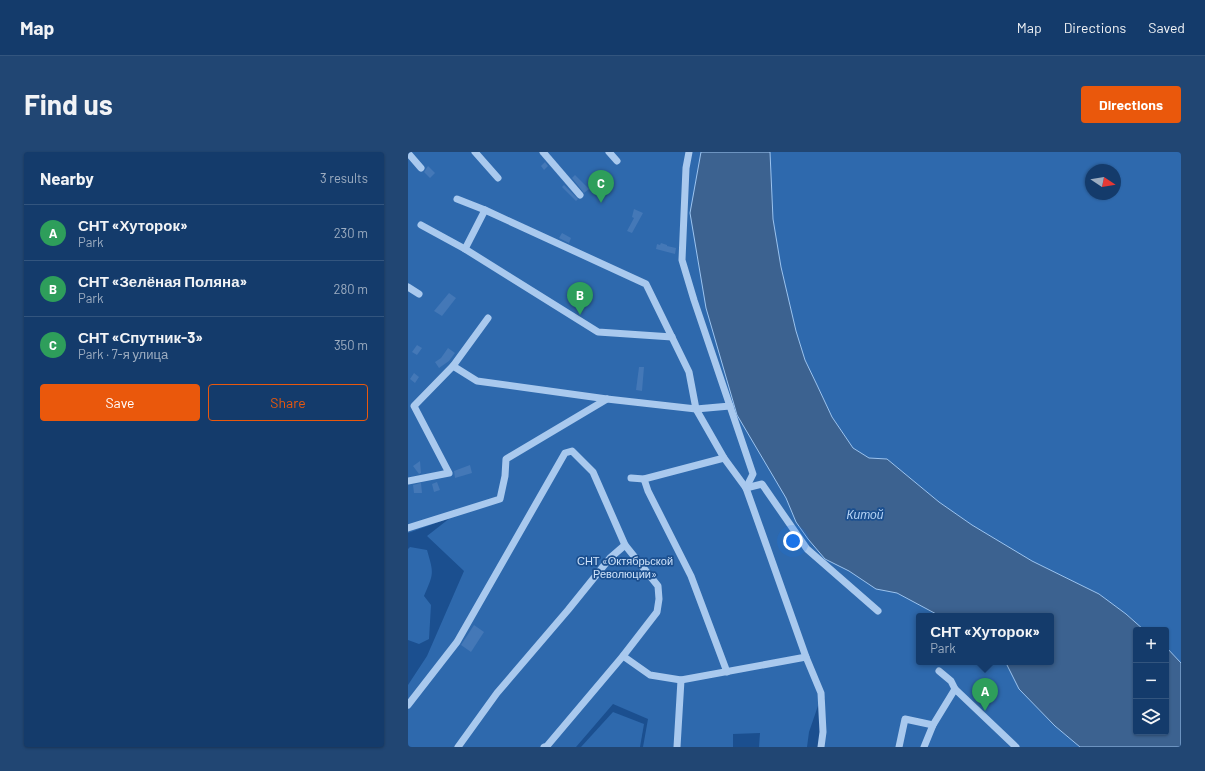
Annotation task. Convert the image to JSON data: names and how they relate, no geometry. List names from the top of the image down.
{
  "water": ["Китой"],
  "parks": ["СНТ «Октябрьской Революции»"],
  "north": "right",
  "page": {
    "header": "Map",
    "nav": ["Map", "Directions", "Saved"],
    "buttons": [
      "Directions",
      ["Save", "Share"]
    ],
    "title": "Find us",
    "heading": ["Nearby", "3 results"],
    "pins": ["C", "B", "A"],
    "list": [
      {
        "mark": "A",
        "name": "СНТ «Хуторок»",
        "note": "Park",
        "value": "230 m"
      },
      {
        "mark": "B",
        "name": "СНТ «Зелёная Поляна»",
        "note": "Park",
        "value": "280 m"
      },
      {
        "mark": "C",
        "name": "СНТ «Спутник-3»",
        "note": "Park · 7-я улица",
        "value": "350 m"
      }
    ],
    "popup": ["СНТ «Хуторок»", "Park"],
    "map_buttons": ["+", "−"]
  }
}
